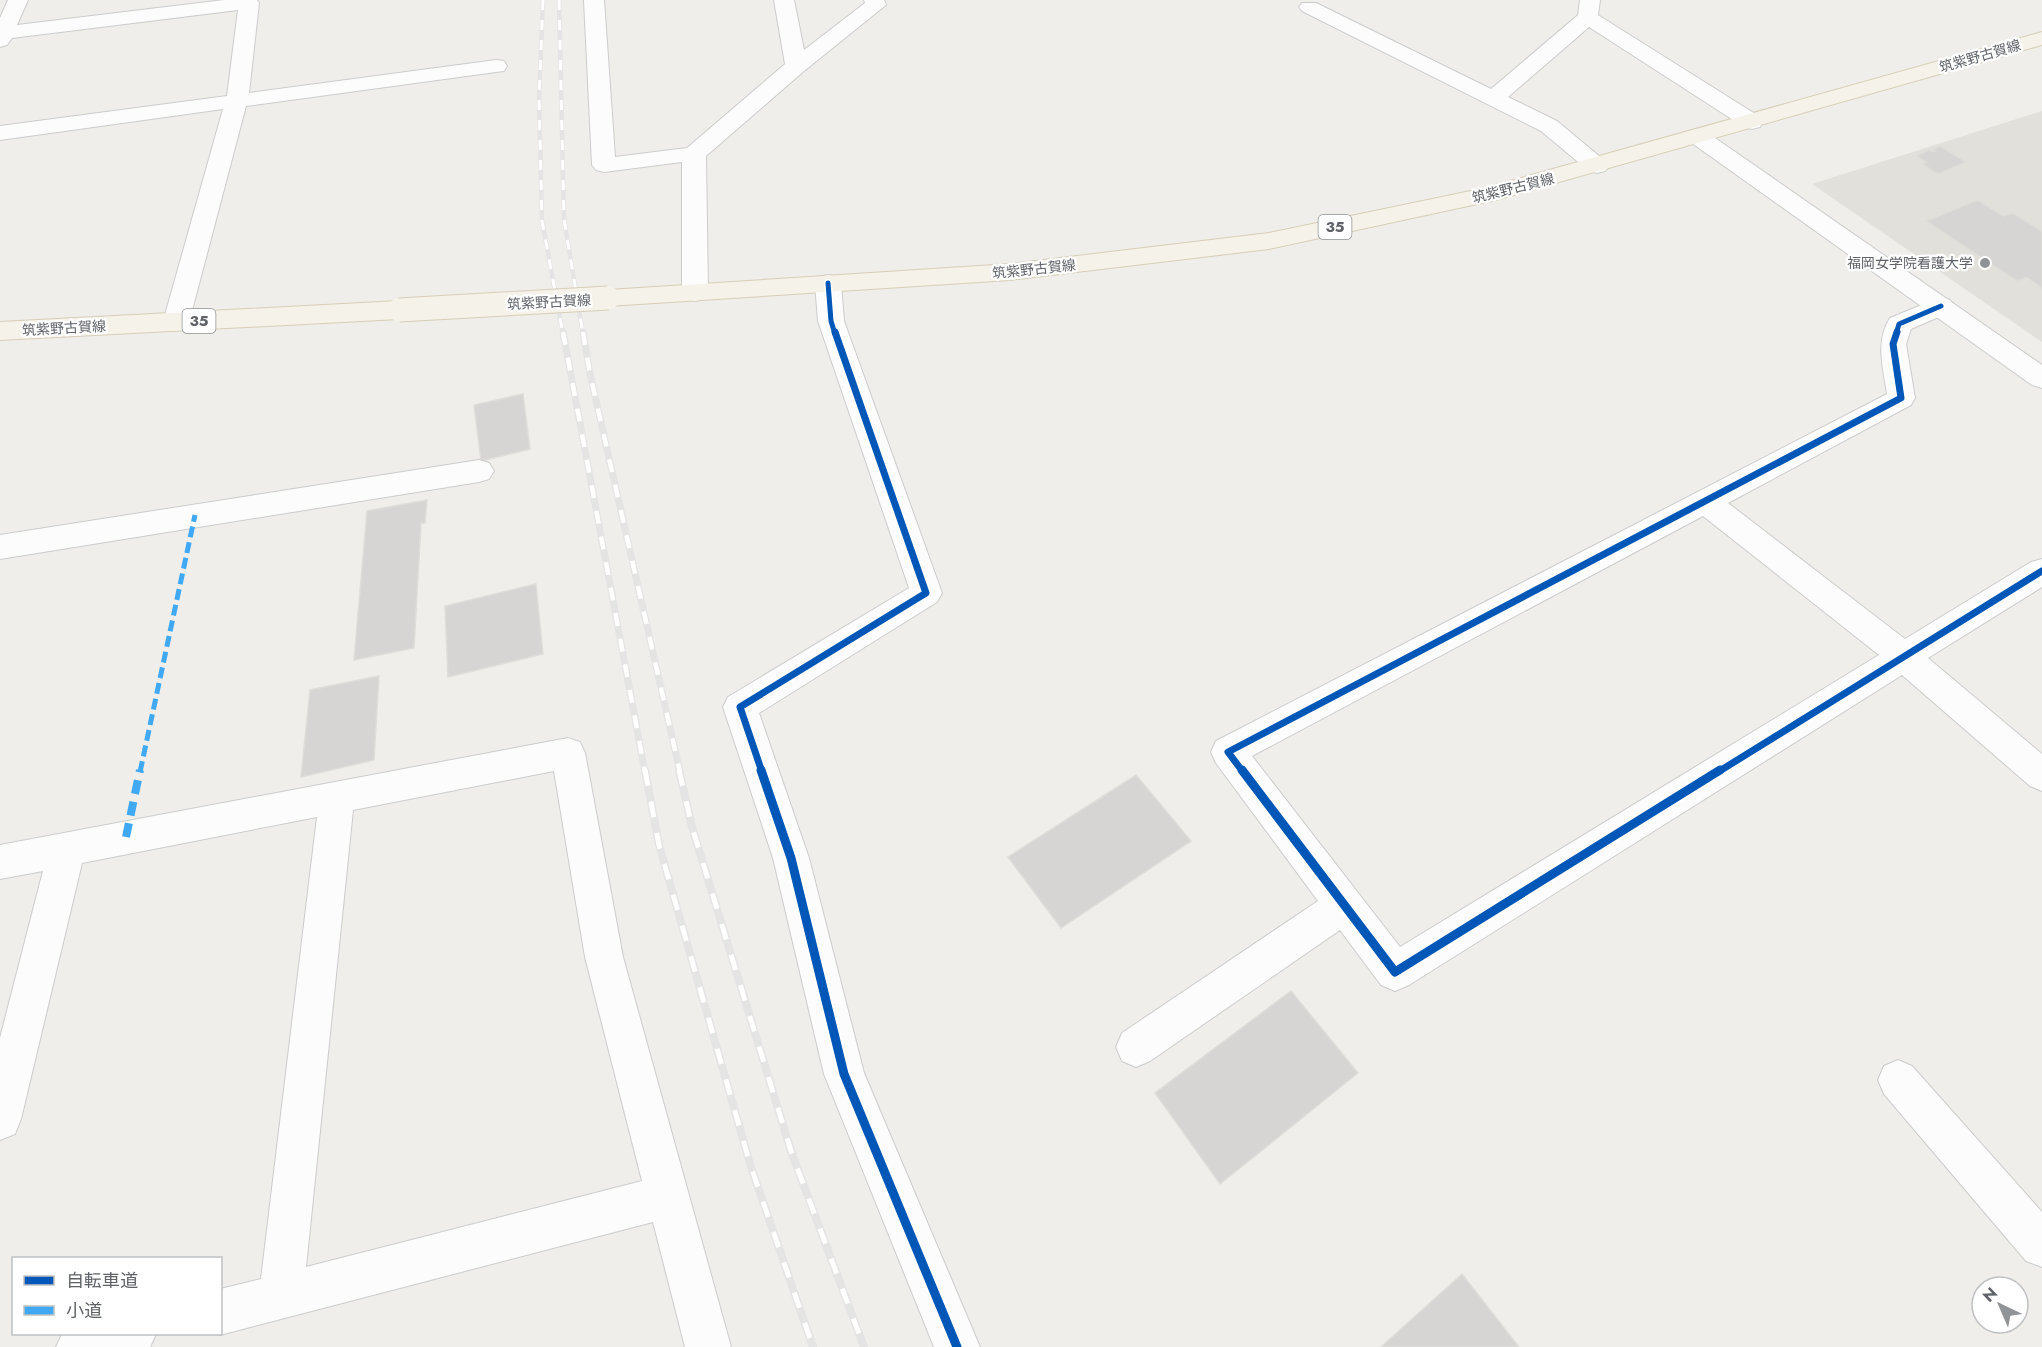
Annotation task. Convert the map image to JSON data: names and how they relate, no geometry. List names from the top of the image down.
{
  "streets": {
    "main road": ["筑紫野古賀線", "35"]
  },
  "places": ["福岡女学院看護大学"],
  "legend": ["自転車道", "小道"],
  "north": "top left"
}
